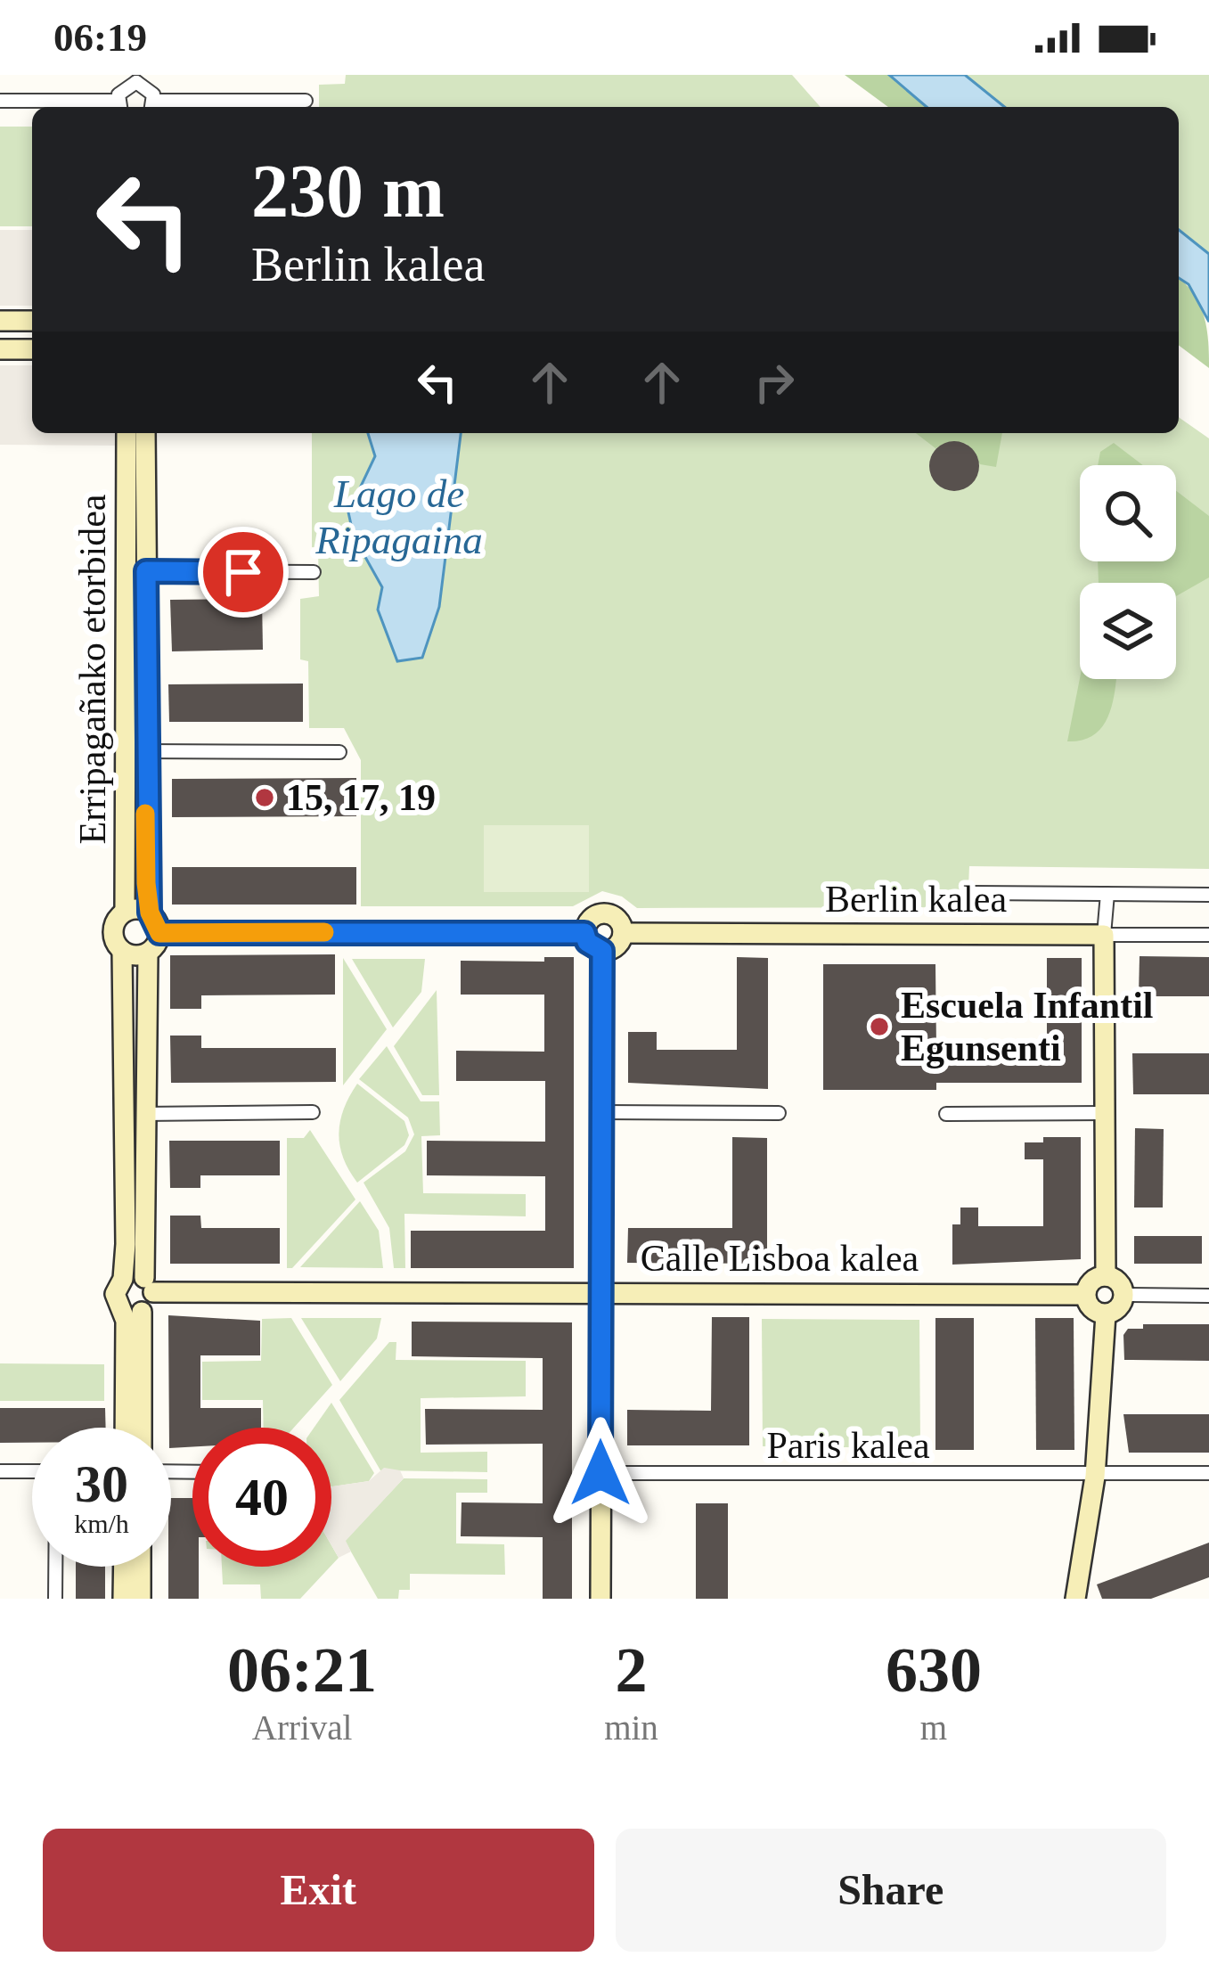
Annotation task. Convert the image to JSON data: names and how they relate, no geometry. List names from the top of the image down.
{
  "streets": {
    "street": [
      "Erripagañako etorbidea",
      "Berlin kalea",
      "Calle Lisboa kalea",
      "Paris kalea"
    ]
  },
  "water": ["Lago de Ripagaina"],
  "places": ["15, 17, 19", "Escuela Infantil Egunsenti"],
  "page": {
    "status": "06:19",
    "turn": ["230 m", "Berlin kalea"],
    "speed": "30 km/h",
    "limit": "40",
    "eta": [
      "06:21",
      "Arrival",
      "2",
      "min",
      "630",
      "m"
    ],
    "buttons": ["Exit", "Share"]
  }
}
